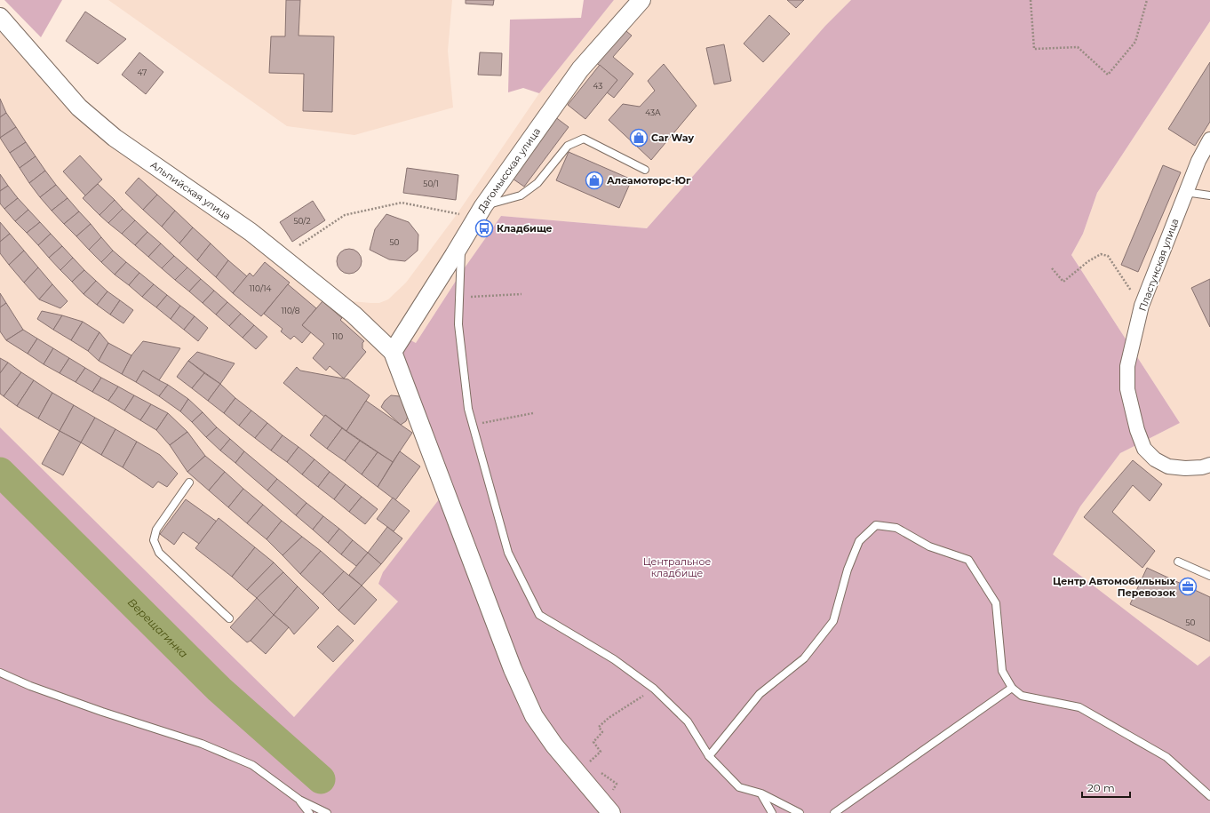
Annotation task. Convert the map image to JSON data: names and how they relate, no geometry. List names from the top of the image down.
{
  "streets": {
    "street": ["Дагомысская улица", "Альпийская улица", "Пластунская улица"]
  },
  "crossings": [
    ["Дагомысская улица", "Альпийская улица"]
  ],
  "water": ["Верещагинка"],
  "parks": ["Центральное кладбище"],
  "places": {
    "shop": ["Car Way", "Алеамоторс-Юг"],
    "bus stop": ["Кладбище"],
    "office": ["Центр Автомобильных Перевозок"]
  },
  "house_numbers": [
    "47",
    "43",
    "43А",
    "50/1",
    "50/2",
    "50",
    "110/14",
    "110/8",
    "110",
    "50"
  ],
  "scale_bar": "20 m"
}
